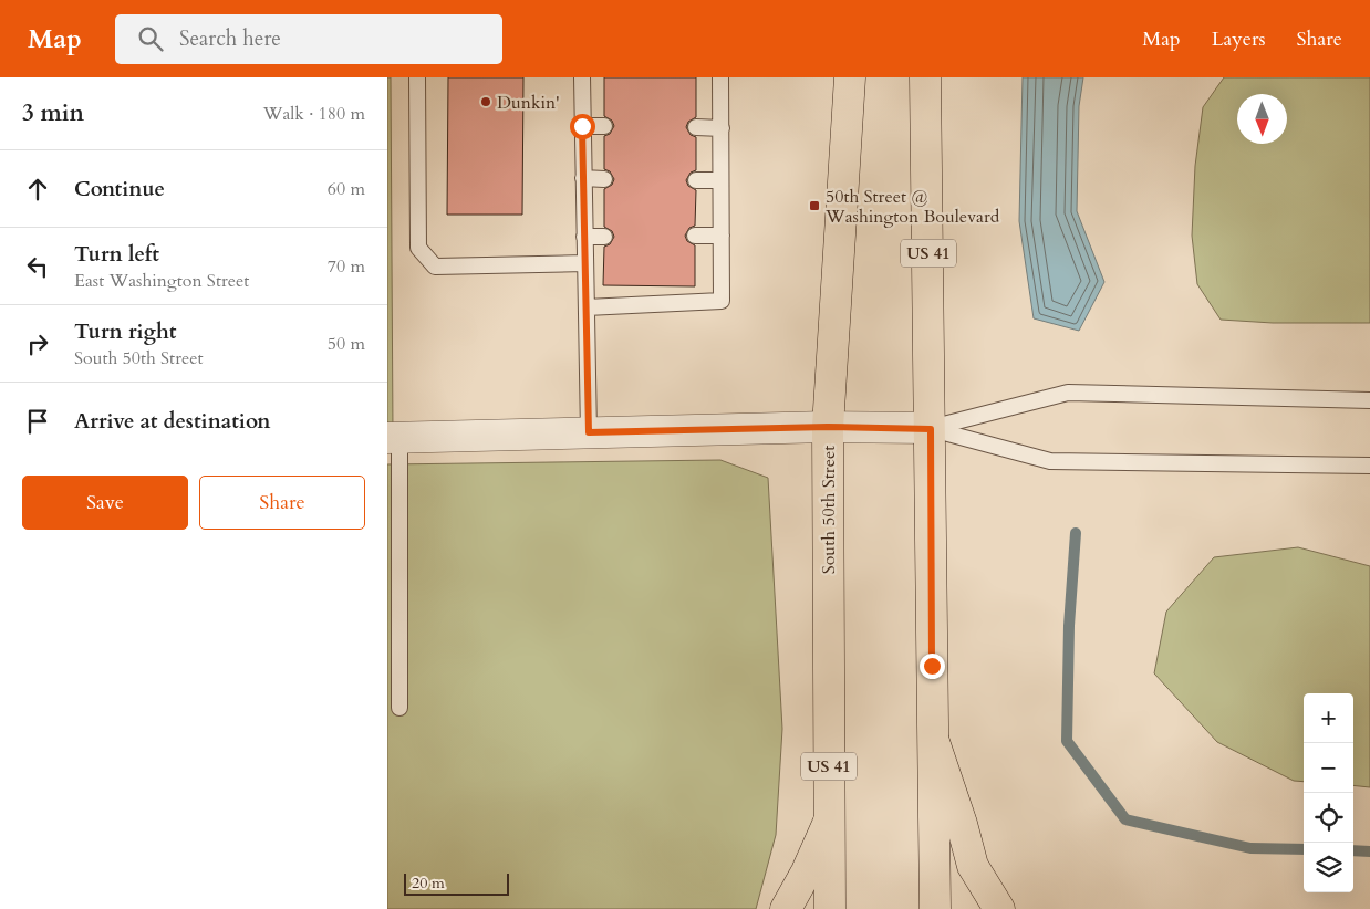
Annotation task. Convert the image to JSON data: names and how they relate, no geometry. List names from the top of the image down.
{
  "streets": {
    "main road": ["US 41", "South 50th Street"]
  },
  "places": {
    "other": ["Dunkin'"],
    "transit": ["50th Street @ Washington Boulevard"]
  },
  "scale_bar": "20 m",
  "north": "bottom",
  "page": {
    "header": "Map",
    "search": "Search here",
    "nav": ["Map", "Layers", "Share"],
    "heading": ["3 min", "Walk · 180 m"],
    "list": [
      ["Continue", "60 m"],
      ["Turn left", "East Washington Street", "70 m"],
      ["Turn right", "South 50th Street", "50 m"],
      "Arrive at destination"
    ],
    "buttons": ["Save", "Share"],
    "map_buttons": ["+", "−"],
    "scale": "20 m"
  }
}
